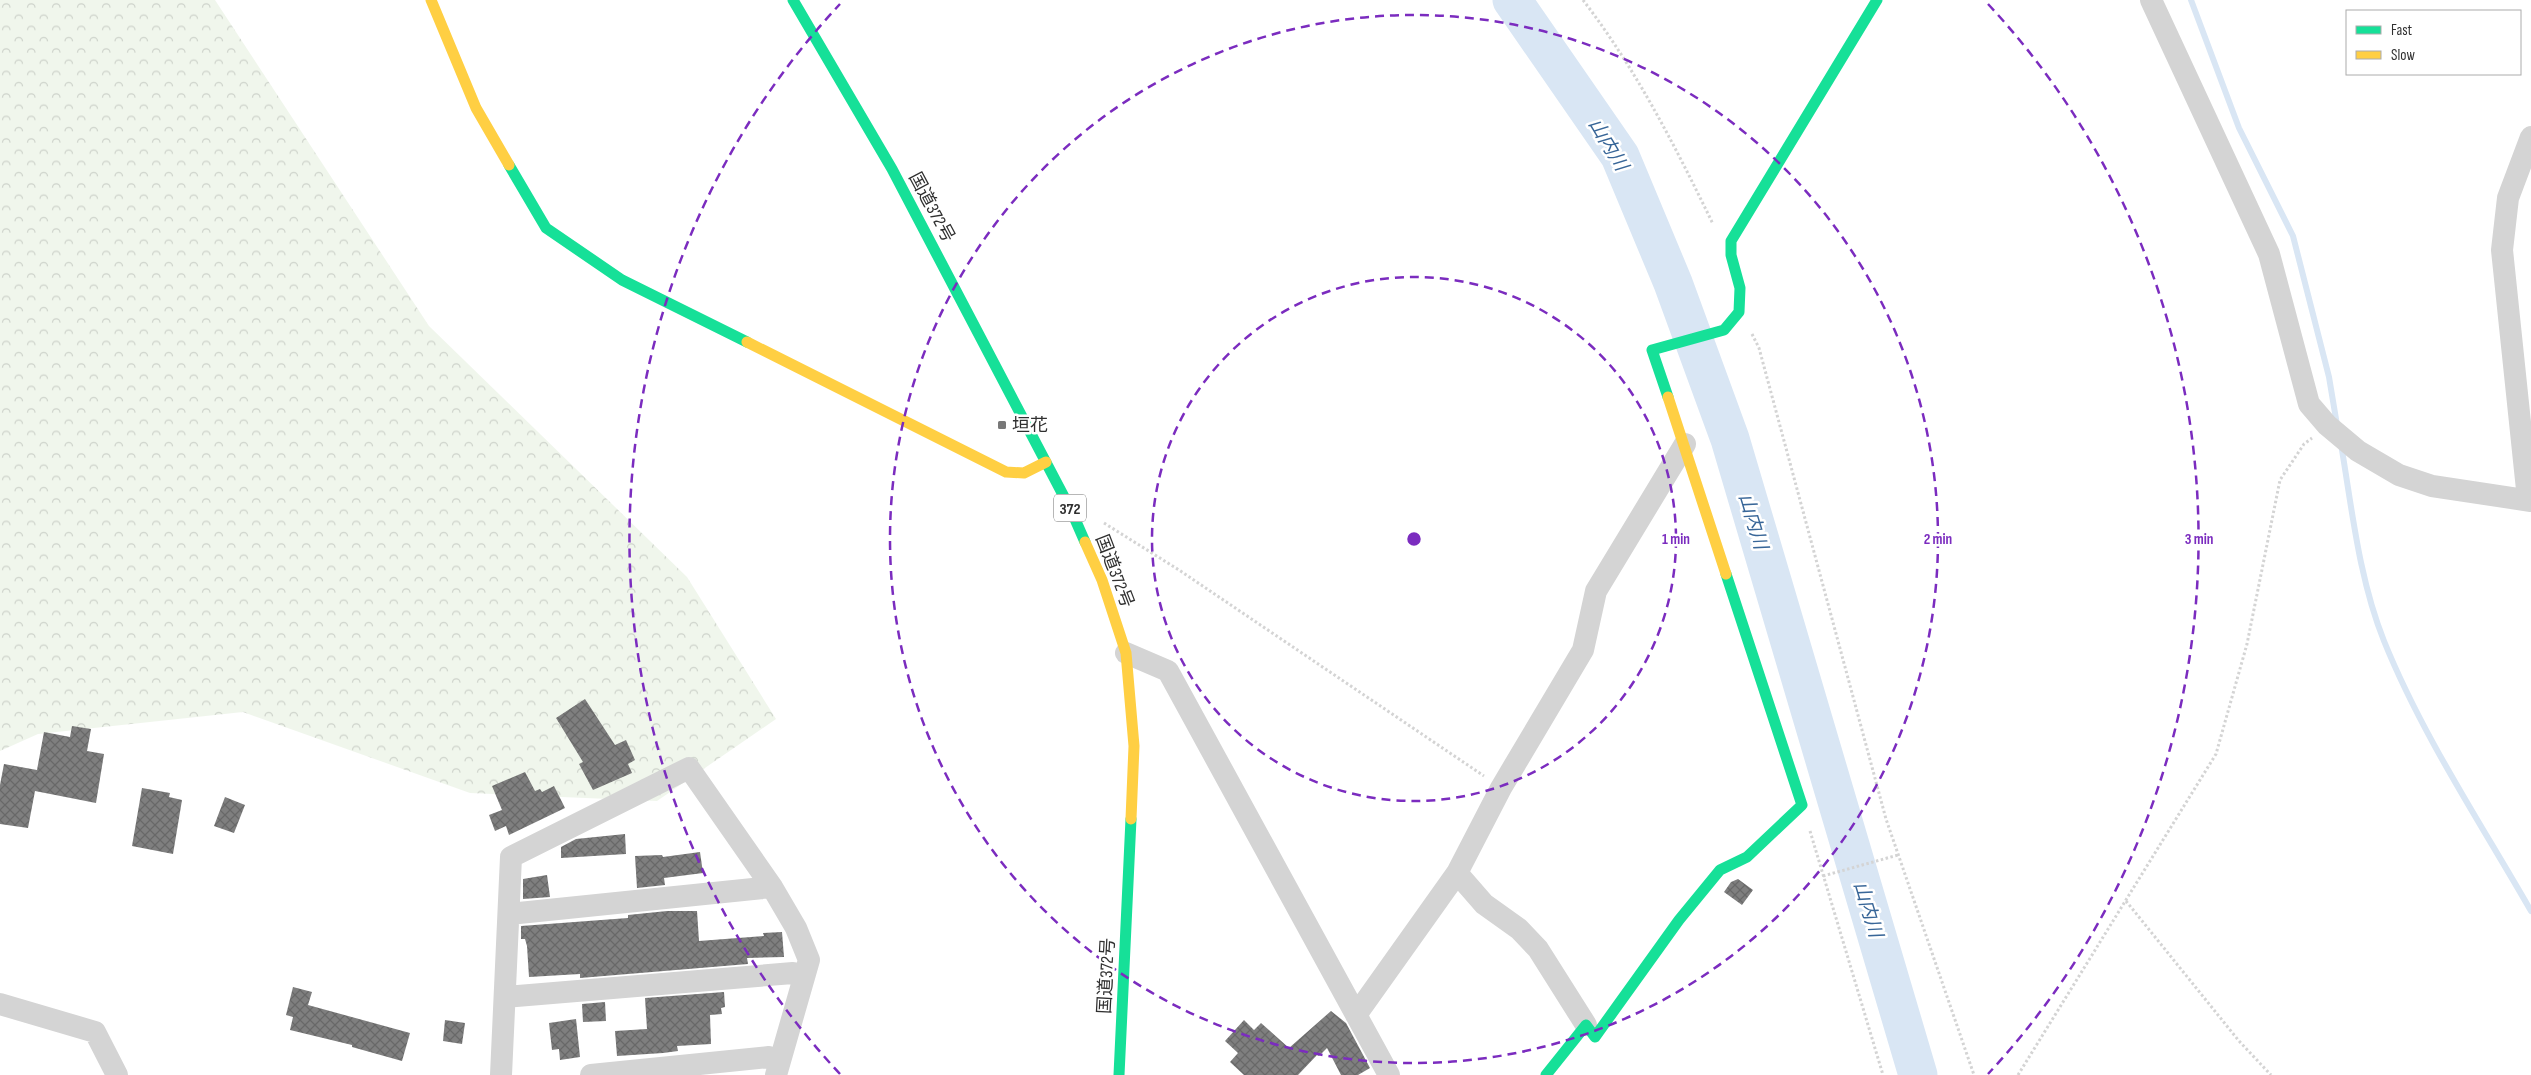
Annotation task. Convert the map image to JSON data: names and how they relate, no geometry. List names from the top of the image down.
{
  "streets": {
    "main road": ["国道372号", "372"]
  },
  "water": ["山内川"],
  "places": {
    "transit": ["垣花"]
  },
  "legend": ["Fast", "Slow"],
  "rings": ["1 min", "2 min", "3 min"]
}
